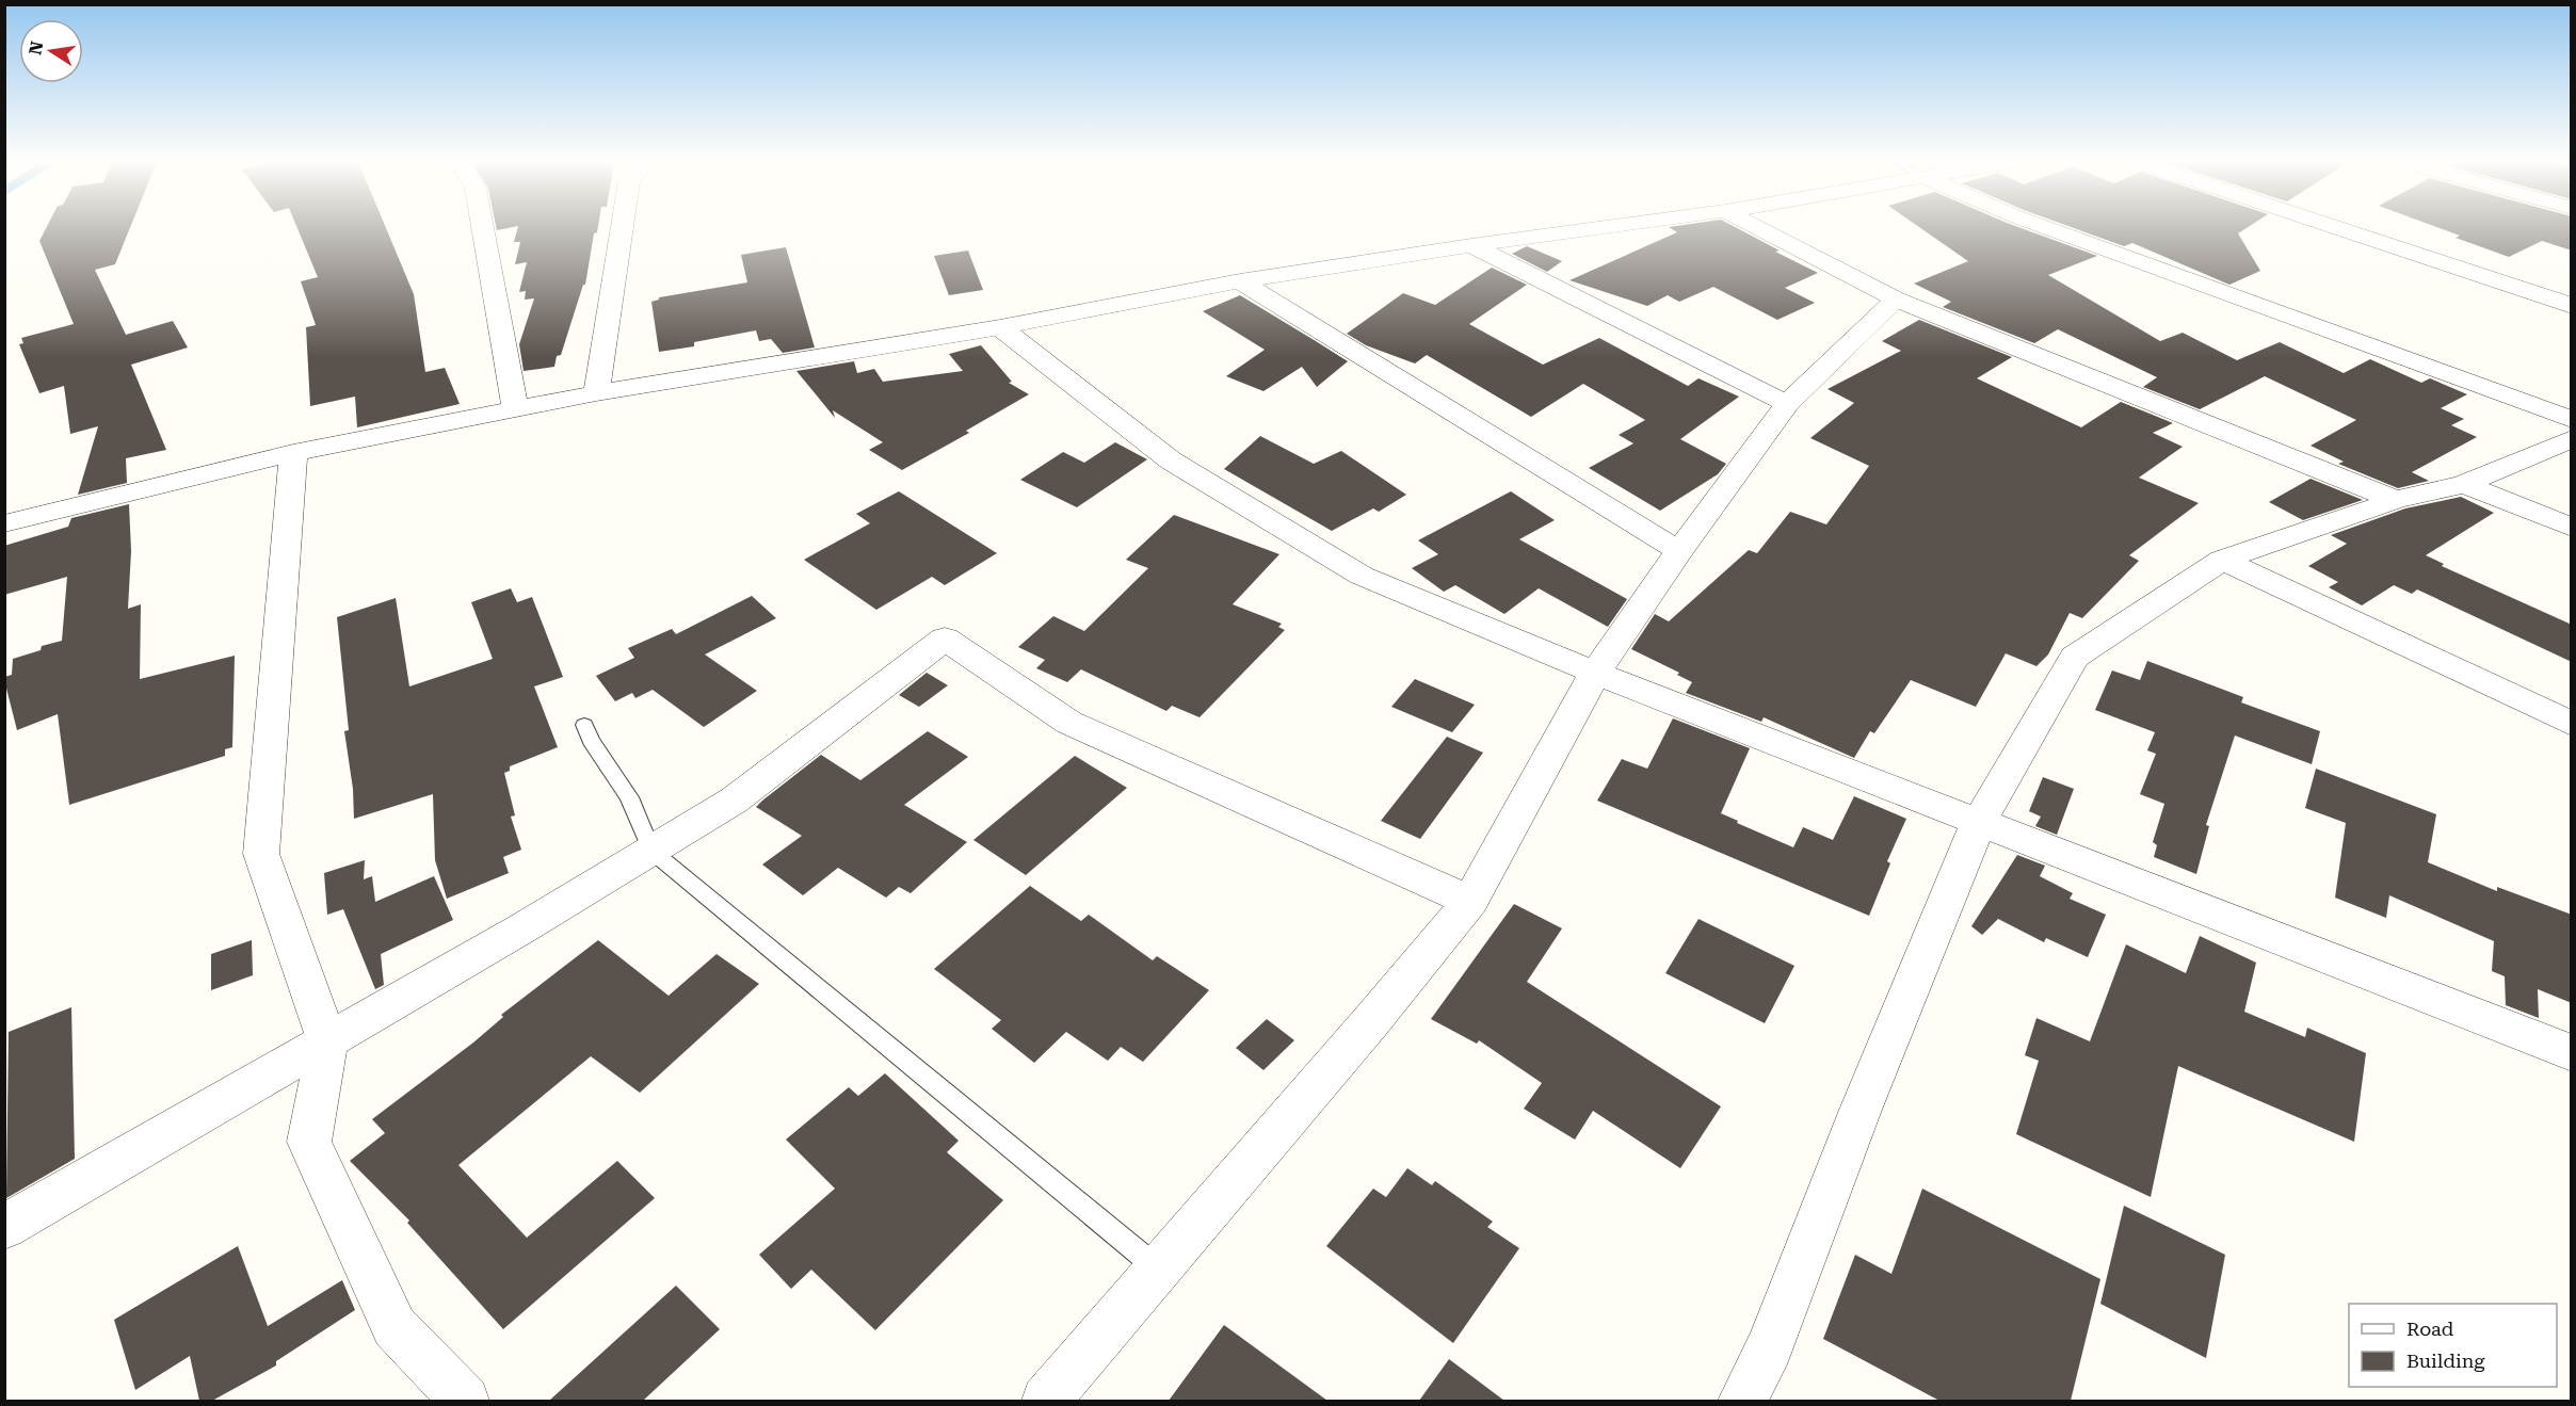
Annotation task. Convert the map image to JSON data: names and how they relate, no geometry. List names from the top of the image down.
{
  "legend": ["Road", "Building"],
  "north": "left"
}
